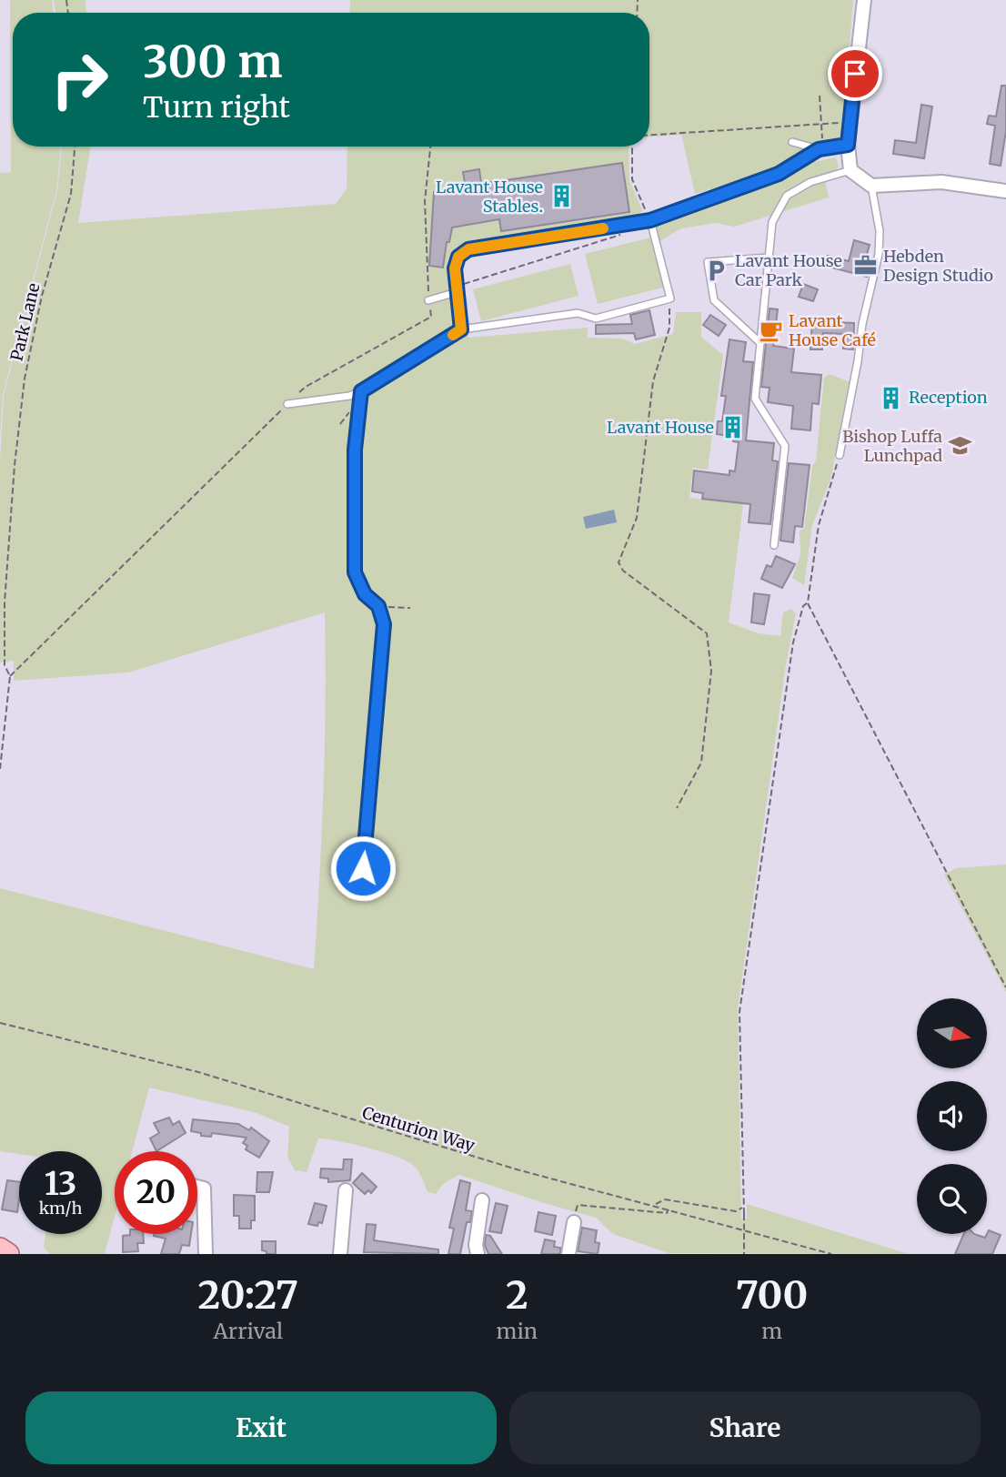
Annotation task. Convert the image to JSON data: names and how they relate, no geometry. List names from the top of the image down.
{
  "streets": {
    "path": ["Park Lane", "Centurion Way"]
  },
  "places": {
    "building": ["Lavant House Stables.", "Reception", "Lavant House"],
    "office": ["Hebden Design Studio"],
    "parking": ["Lavant House Car Park"],
    "cafe": ["Lavant House Café"],
    "school or university": ["Bishop Luffa Lunchpad"]
  },
  "north": "right",
  "page": {
    "turn": ["300 m", "Turn right"],
    "speed": "13 km/h",
    "limit": "20",
    "eta": [
      "20:27",
      "Arrival",
      "2",
      "min",
      "700",
      "m"
    ],
    "buttons": ["Exit", "Share"]
  }
}
